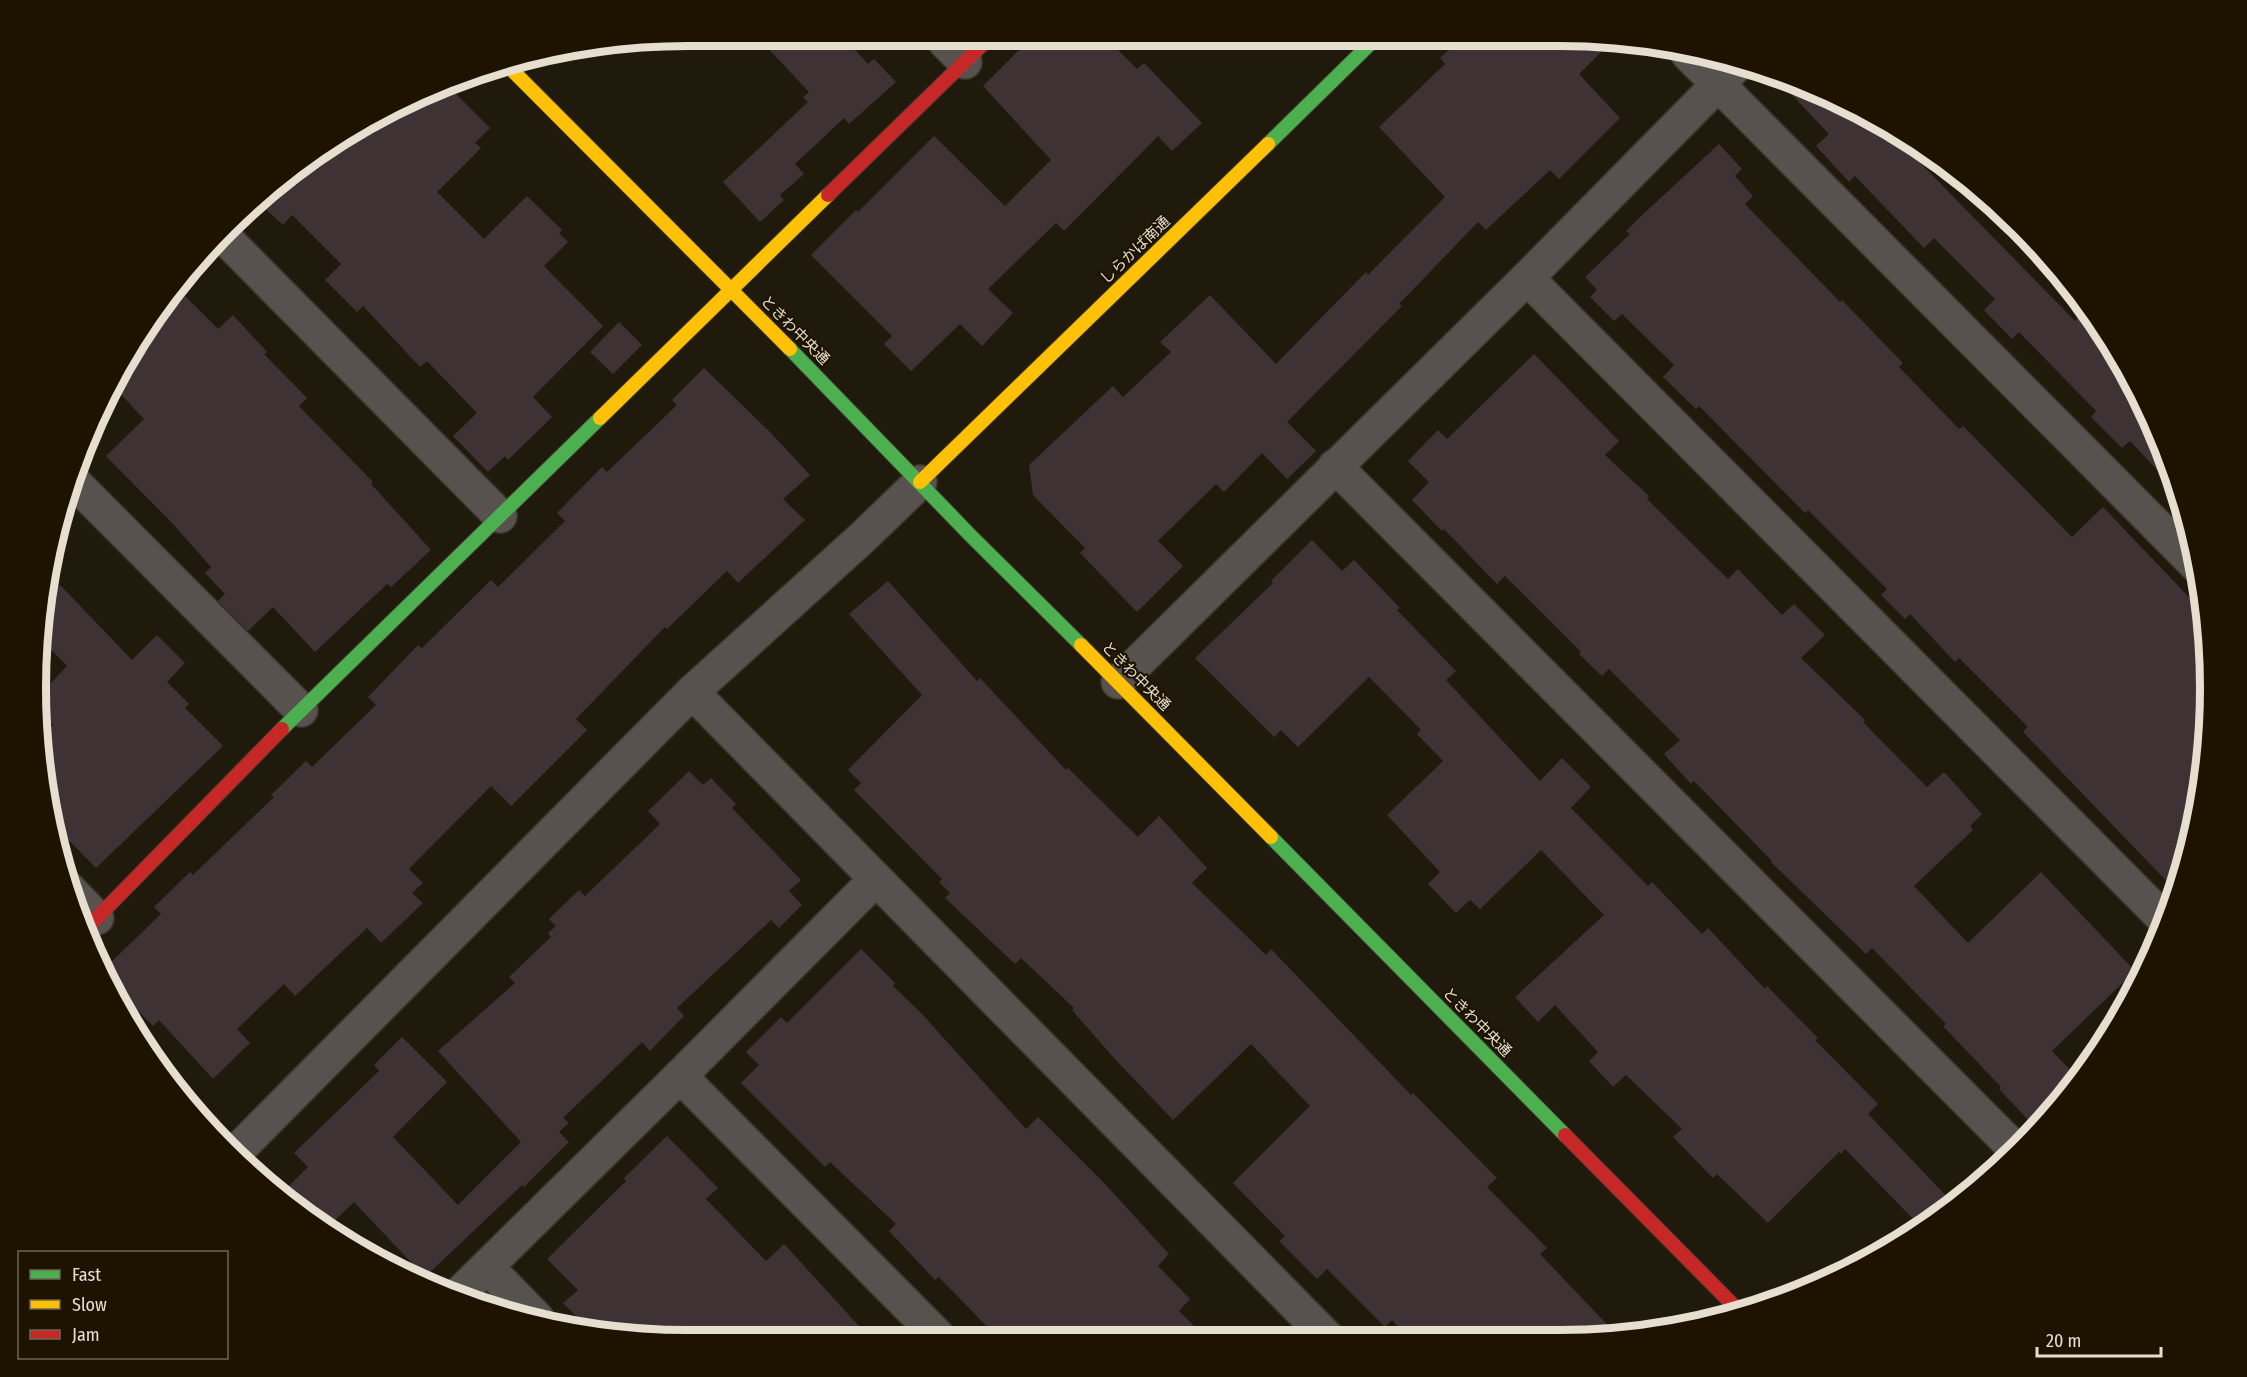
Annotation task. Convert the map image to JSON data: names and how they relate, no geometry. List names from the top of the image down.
{
  "streets": {
    "street": ["しらかば南通", "ときわ中央通"]
  },
  "crossings": [
    ["しらかば南通", "ときわ中央通"]
  ],
  "legend": ["Fast", "Slow", "Jam"],
  "scale_bar": "20 m"
}
